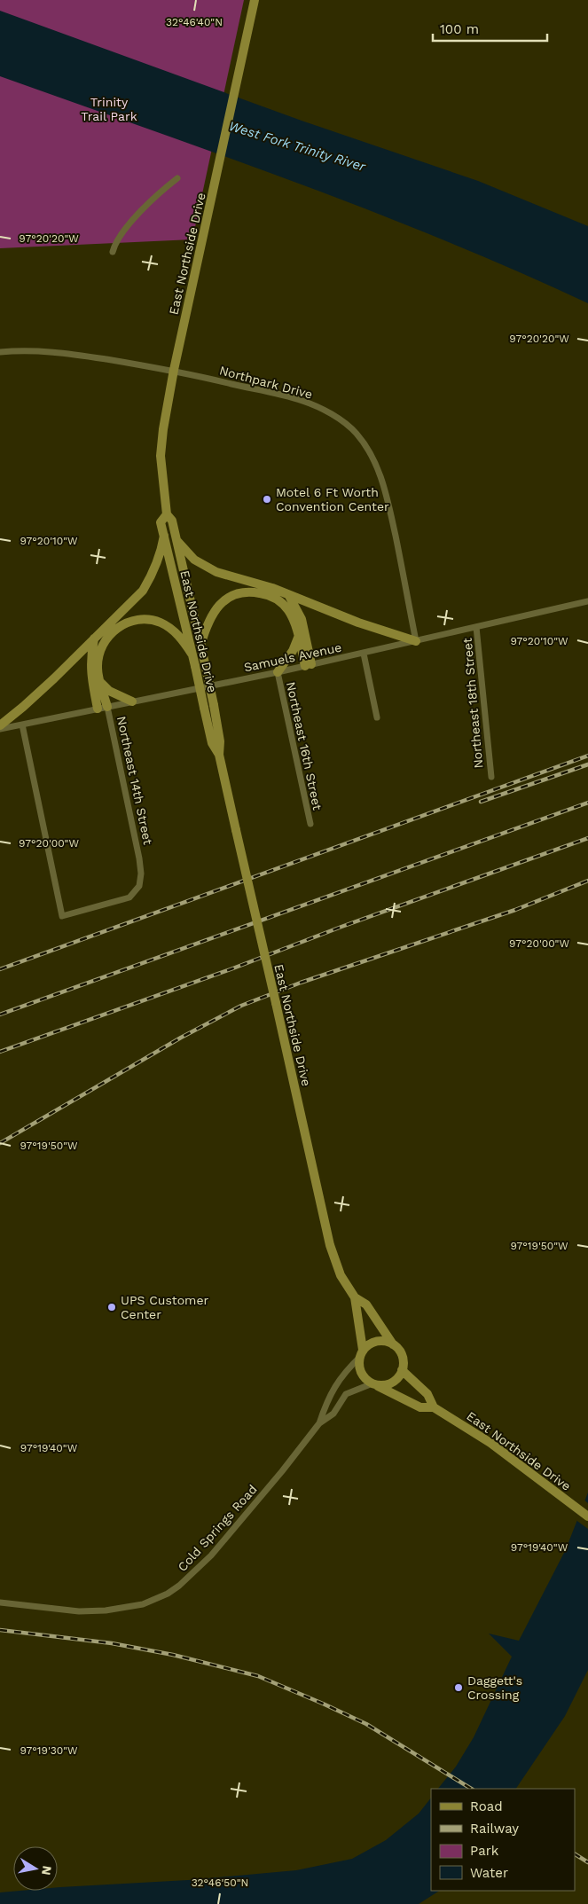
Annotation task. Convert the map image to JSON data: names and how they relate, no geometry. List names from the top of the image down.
{
  "streets": {
    "street": [
      "East Northside Drive",
      "Northpark Drive",
      "Samuels Avenue",
      "Northeast 18th Street",
      "Northeast 16th Street",
      "Northeast 14th Street",
      "Cold Springs Road"
    ]
  },
  "crossings": [
    ["East Northside Drive", "Northpark Drive"],
    ["East Northside Drive", "Cold Springs Road"],
    ["Northpark Drive", "Samuels Avenue"],
    ["Samuels Avenue", "Northeast 18th Street"],
    ["Samuels Avenue", "Northeast 16th Street"],
    ["Samuels Avenue", "Northeast 14th Street"]
  ],
  "water": ["West Fork Trinity River"],
  "parks": ["Trinity Trail Park"],
  "places": ["Motel 6 Ft Worth Convention Center", "UPS Customer Center", "Daggett's Crossing"],
  "legend": [
    "Road",
    "Railway",
    "Park",
    "Water"
  ],
  "scale_bar": "100 m",
  "north": "right",
  "coordinates": [
    "32°46'40\"N",
    "97°20'20\"W",
    "97°20'10\"W",
    "97°20'00\"W",
    "97°19'50\"W",
    "97°19'40\"W",
    "97°19'30\"W",
    "32°46'50\"N"
  ]
}
